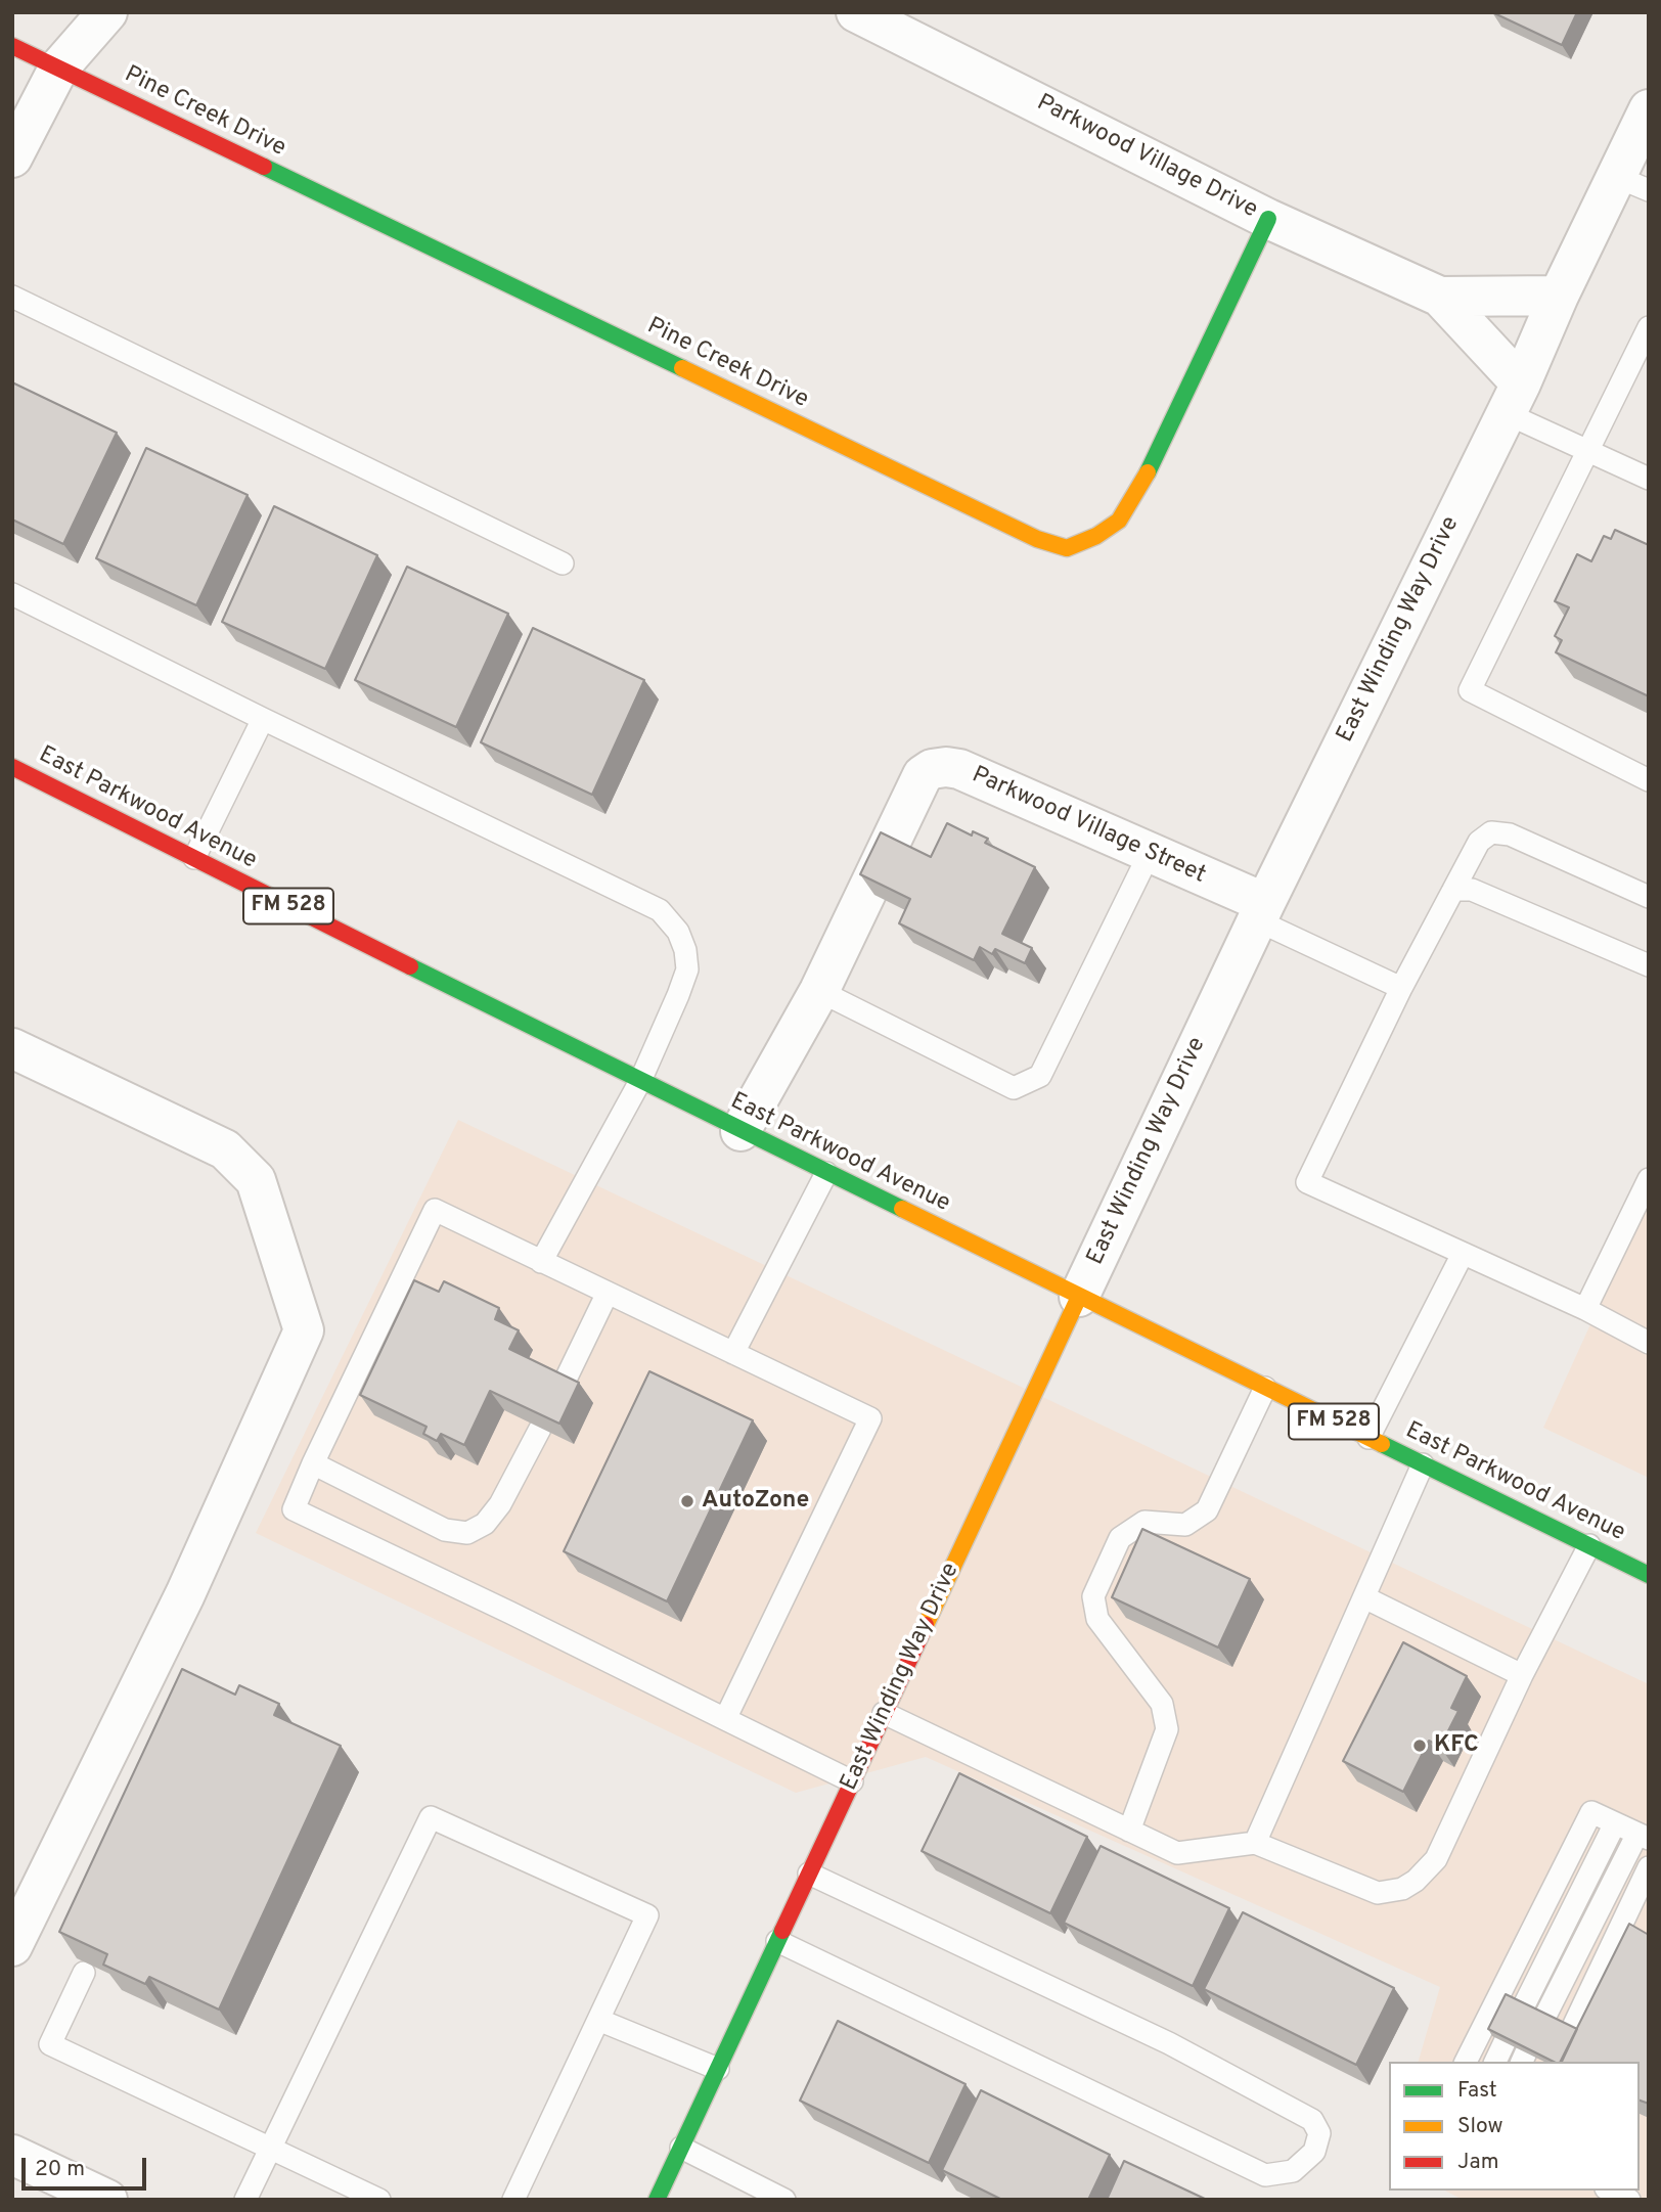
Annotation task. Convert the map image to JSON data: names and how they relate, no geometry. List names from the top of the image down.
{
  "streets": {
    "street": [
      "Pine Creek Drive",
      "Parkwood Village Drive",
      "East Winding Way Drive",
      "East Parkwood Avenue",
      "Parkwood Village Street",
      "FM 528"
    ]
  },
  "crossings": [
    ["Pine Creek Drive", "Parkwood Village Drive"],
    ["Parkwood Village Drive", "East Winding Way Drive"],
    ["East Winding Way Drive", "East Parkwood Avenue"],
    ["East Winding Way Drive", "Parkwood Village Street"],
    ["East Parkwood Avenue", "Parkwood Village Street"]
  ],
  "places": ["AutoZone", "KFC"],
  "legend": ["Fast", "Slow", "Jam"],
  "scale_bar": "20 m"
}
